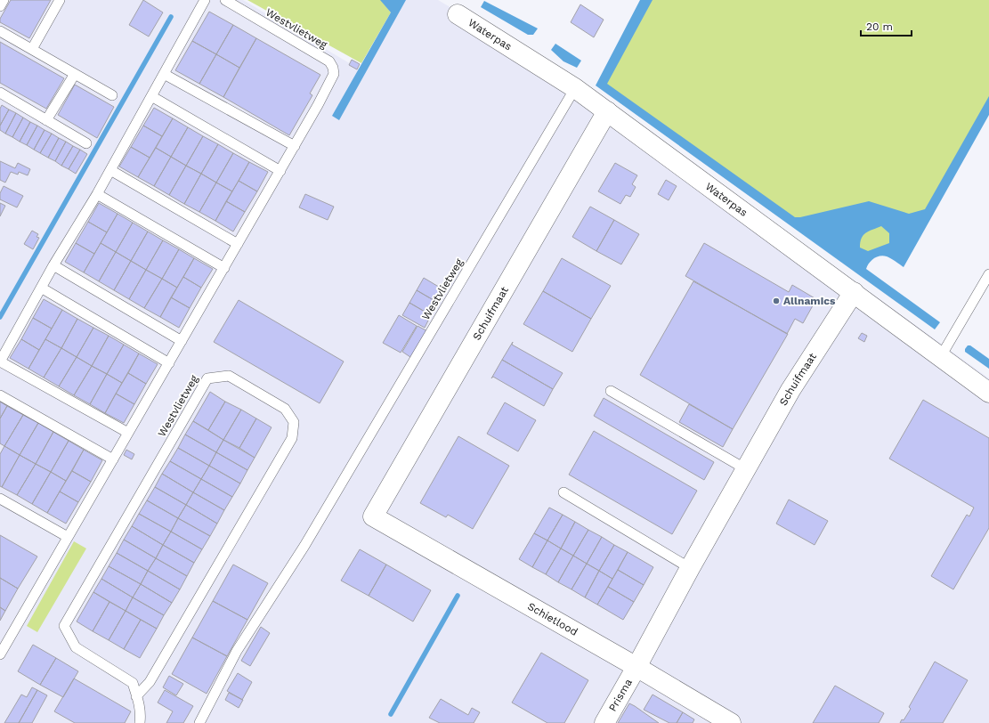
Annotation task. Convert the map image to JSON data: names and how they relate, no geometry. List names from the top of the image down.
{
  "streets": {
    "street": [
      "Waterpas",
      "Schuifmaat",
      "Schietlood",
      "Prisma"
    ],
    "lane": ["Westvlietweg"]
  },
  "crossings": [
    ["Westvlietweg", "Waterpas"],
    ["Waterpas", "Schuifmaat"],
    ["Schuifmaat", "Schietlood"],
    ["Schuifmaat", "Prisma"],
    ["Schietlood", "Prisma"]
  ],
  "places": ["Allnamics"],
  "scale_bar": "20 m"
}
